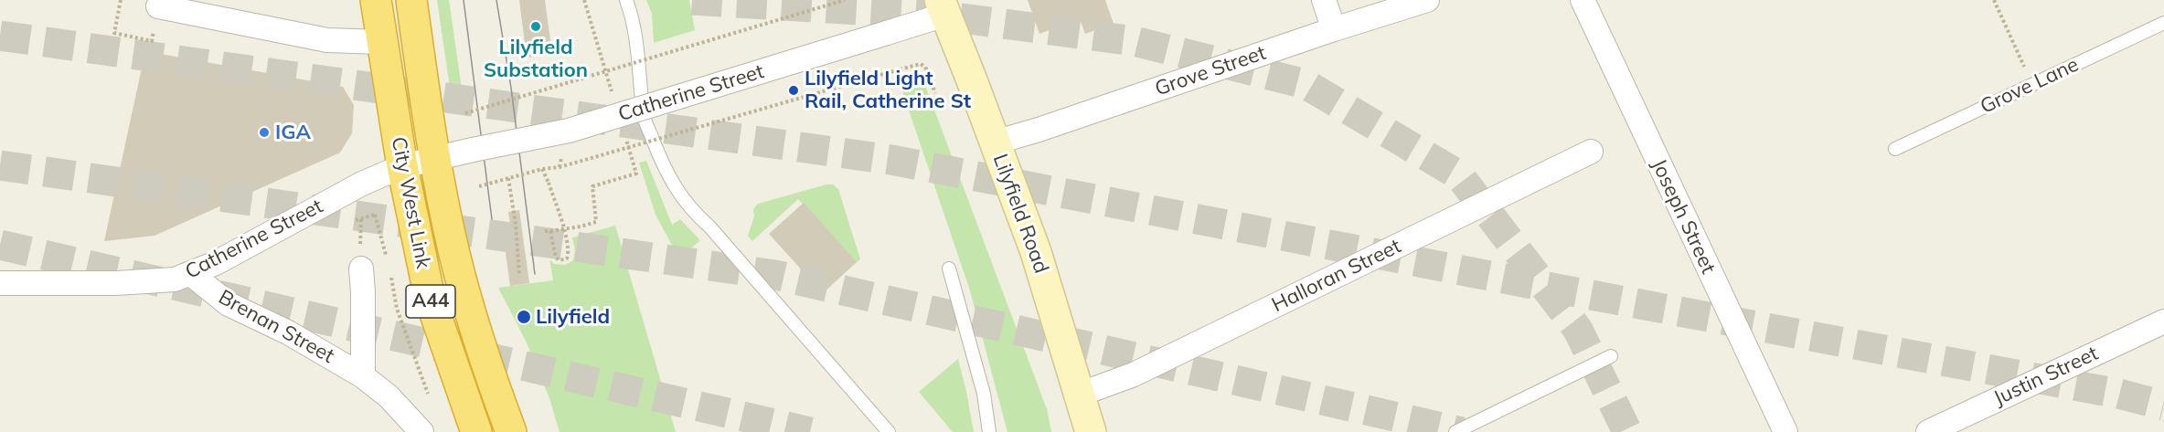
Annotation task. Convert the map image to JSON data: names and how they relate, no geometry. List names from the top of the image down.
{
  "streets": {
    "highway": ["City West Link", "A44"],
    "main road": ["Lilyfield Road"],
    "street": [
      "Grove Street",
      "Catherine Street",
      "Joseph Street",
      "Halloran Street",
      "Brenan Street",
      "Justin Street"
    ],
    "lane": ["Grove Lane"]
  },
  "crossings": [
    ["Grove Street", "Lilyfield Road"],
    ["Catherine Street", "City West Link"],
    ["Catherine Street", "Lilyfield Road"],
    ["Catherine Street", "Brenan Street"],
    ["Lilyfield Road", "Halloran Street"]
  ],
  "places": [
    "Lilyfield Substation",
    "Lilyfield Light Rail, Catherine St",
    "IGA",
    "Lilyfield"
  ]
}
